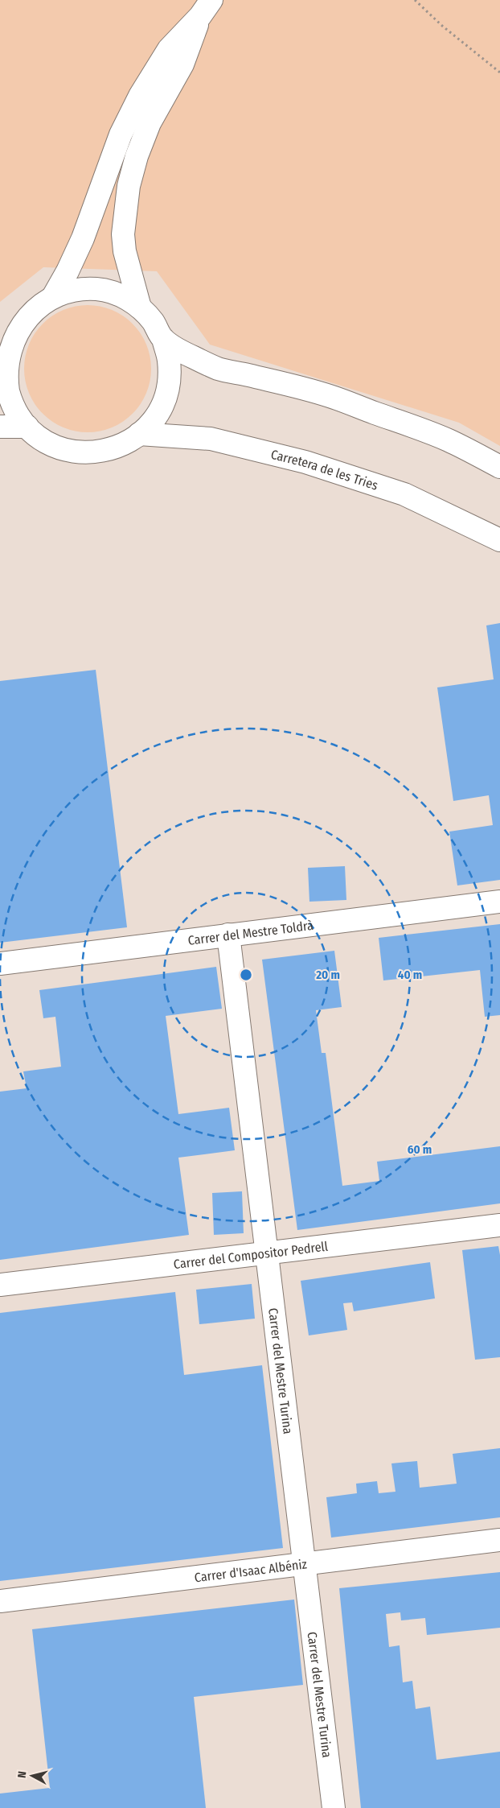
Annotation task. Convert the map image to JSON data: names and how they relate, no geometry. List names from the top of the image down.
{
  "streets": {
    "street": [
      "Carretera de les Tries",
      "Carrer del Mestre Toldrà",
      "Carrer del Compositor Pedrell",
      "Carrer del Mestre Turina",
      "Carrer d'Isaac Albéniz"
    ]
  },
  "crossings": [
    ["Carrer del Mestre Toldrà", "Carrer del Mestre Turina"],
    ["Carrer del Compositor Pedrell", "Carrer del Mestre Turina"],
    ["Carrer del Mestre Turina", "Carrer d'Isaac Albéniz"]
  ],
  "north": "left",
  "rings": ["20 m", "40 m", "60 m"]
}
